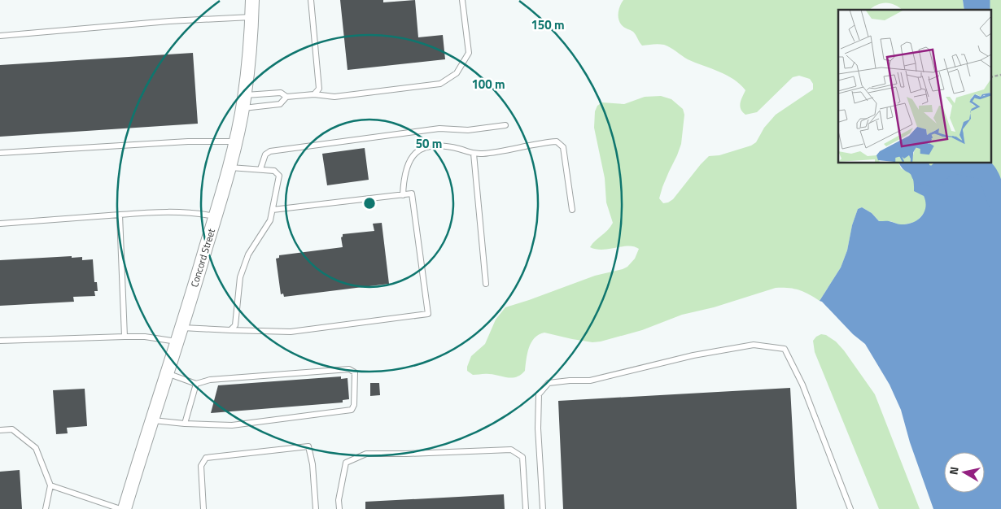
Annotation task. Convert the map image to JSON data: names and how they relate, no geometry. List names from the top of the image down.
{
  "streets": {
    "street": ["Concord Street"]
  },
  "north": "left",
  "rings": ["150 m", "100 m", "50 m"]
}
